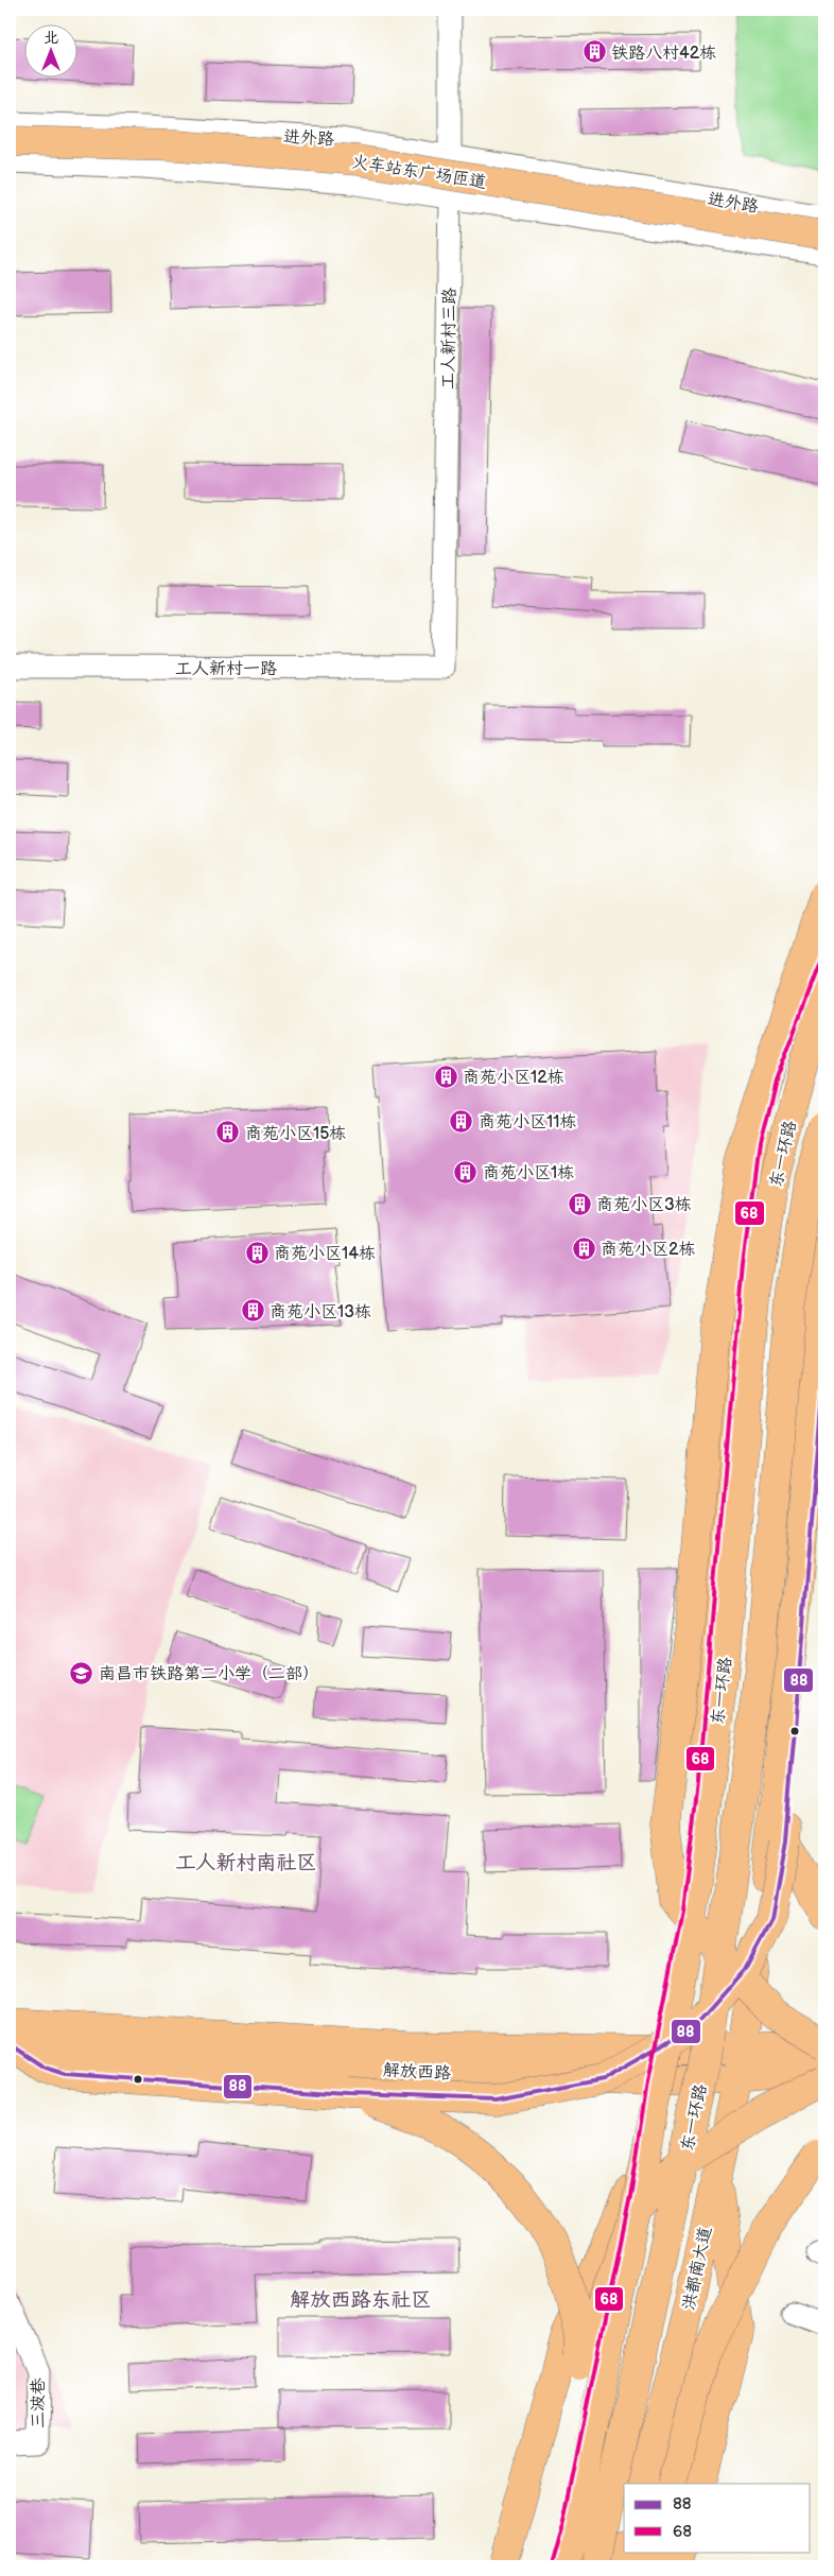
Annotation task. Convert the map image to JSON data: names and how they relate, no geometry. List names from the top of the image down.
{
  "streets": {
    "main road": [
      "火车站东广场匝道",
      "东一环路",
      "解放西路",
      "洪都南大道"
    ],
    "street": [
      "进外路",
      "工人新村三路",
      "工人新村一路",
      "三波巷"
    ]
  },
  "crossings": [
    ["进外路", "工人新村三路"],
    ["工人新村三路", "工人新村一路"],
    ["解放西路", "洪都南大道"]
  ],
  "districts": ["工人新村南社区", "解放西路东社区"],
  "places": {
    "building": [
      "铁路八村42栋",
      "商苑小区12栋",
      "商苑小区11栋",
      "商苑小区15栋",
      "商苑小区1栋",
      "商苑小区3栋",
      "商苑小区2栋",
      "商苑小区14栋",
      "商苑小区13栋"
    ],
    "school or university": ["南昌市铁路第二小学（二部）"]
  },
  "lines": ["transit line 68", "transit line 88"],
  "legend": ["88", "68"],
  "north": "top"
}
